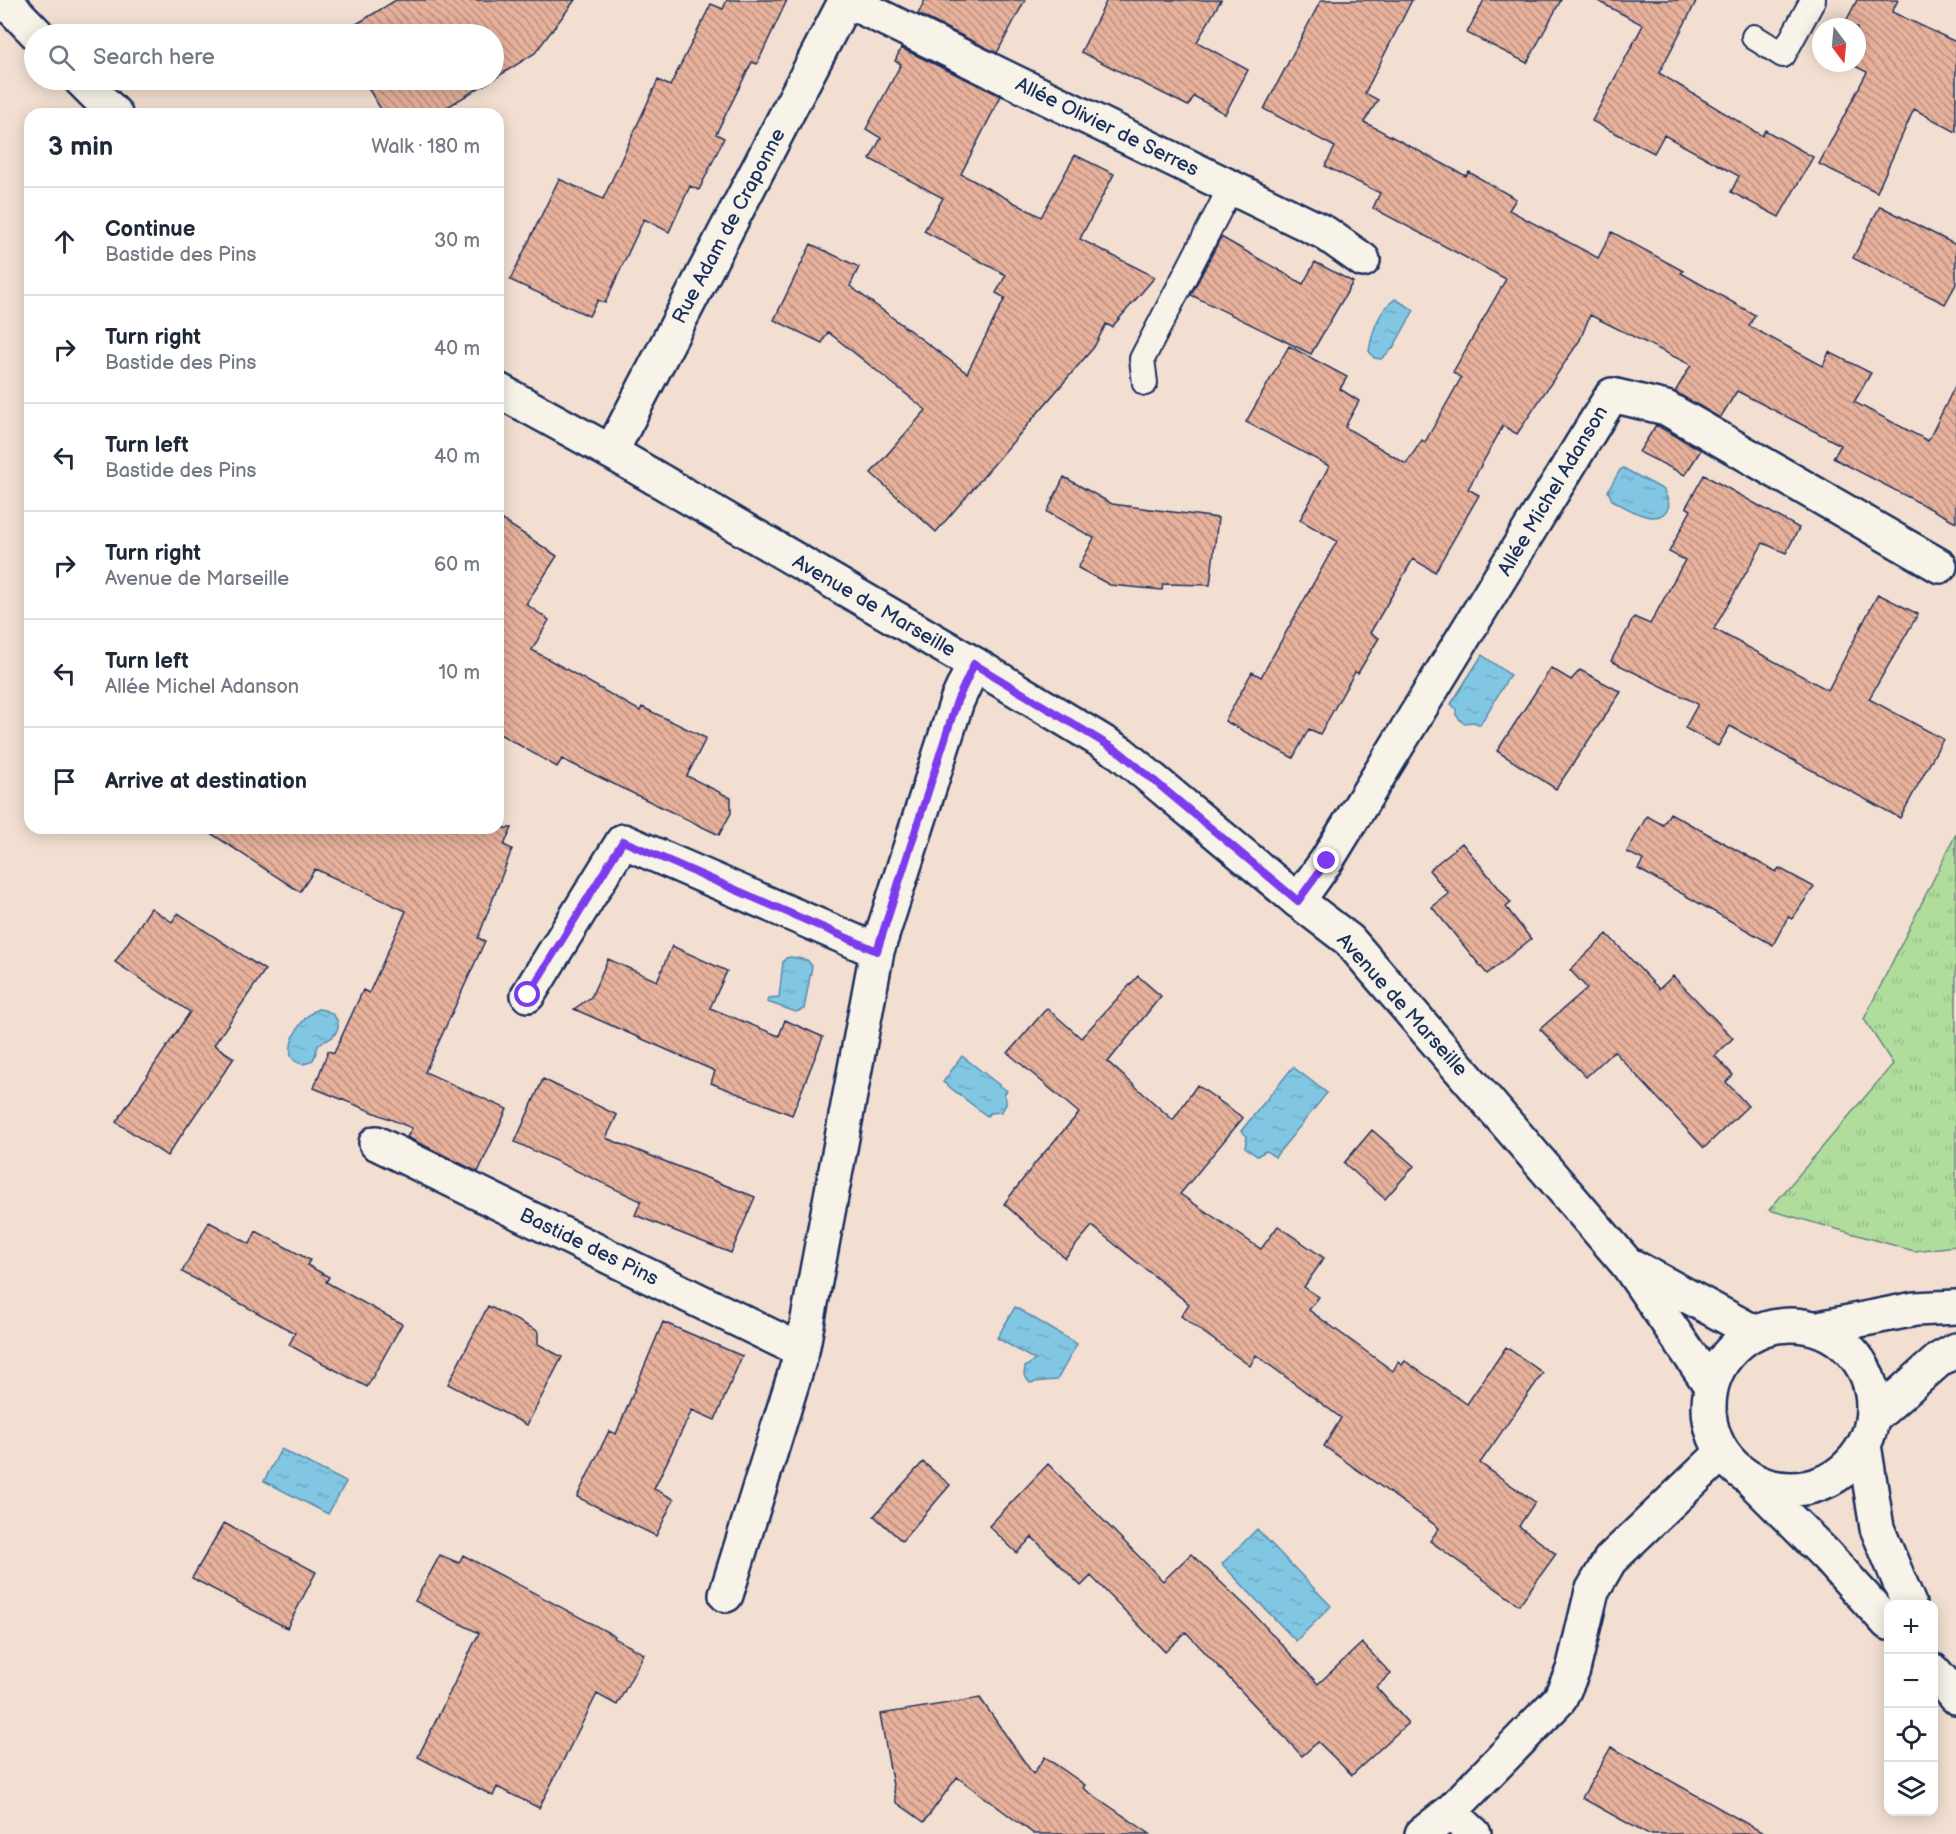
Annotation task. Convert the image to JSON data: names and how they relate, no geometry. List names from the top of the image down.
{
  "streets": {
    "street": [
      "Allée Olivier de Serres",
      "Rue Adam de Craponne",
      "Allée Michel Adanson",
      "Avenue de Marseille",
      "Bastide des Pins"
    ]
  },
  "crossings": [
    ["Allée Olivier de Serres", "Rue Adam de Craponne"],
    ["Rue Adam de Craponne", "Avenue de Marseille"],
    ["Allée Michel Adanson", "Avenue de Marseille"]
  ],
  "north": "bottom",
  "page": {
    "search": "Search here",
    "heading": ["3 min", "Walk · 180 m"],
    "list": [
      ["Continue", "Bastide des Pins", "30 m"],
      ["Turn right", "Bastide des Pins", "40 m"],
      ["Turn left", "Bastide des Pins", "40 m"],
      ["Turn right", "Avenue de Marseille", "60 m"],
      ["Turn left", "Allée Michel Adanson", "10 m"],
      "Arrive at destination"
    ],
    "map_buttons": ["+", "−"]
  }
}
